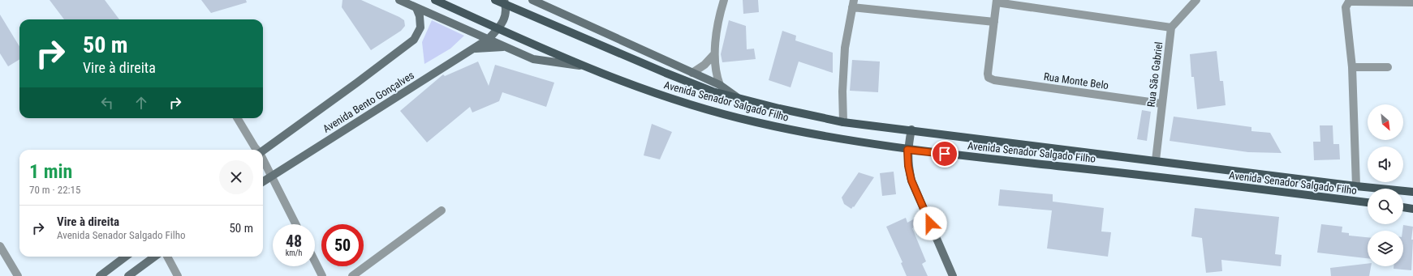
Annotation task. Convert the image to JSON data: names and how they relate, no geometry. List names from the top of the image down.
{
  "streets": {
    "main road": ["Avenida Senador Salgado Filho", "Avenida Bento Gonçalves"],
    "street": ["Rua São Gabriel", "Rua Monte Belo"]
  },
  "crossings": [
    ["Rua São Gabriel", "Rua Monte Belo"],
    ["Rua São Gabriel", "Avenida Senador Salgado Filho"],
    ["Avenida Senador Salgado Filho", "Avenida Bento Gonçalves"]
  ],
  "north": "bottom right",
  "page": {
    "turn": ["50 m", "Vire à direita"],
    "heading": ["1 min", "70 m · 22:15"],
    "list": [
      {
        "name": "Vire à direita",
        "note": "Avenida Senador Salgado Filho",
        "value": "50 m"
      }
    ],
    "speed": "48 km/h",
    "limit": "50"
  }
}
